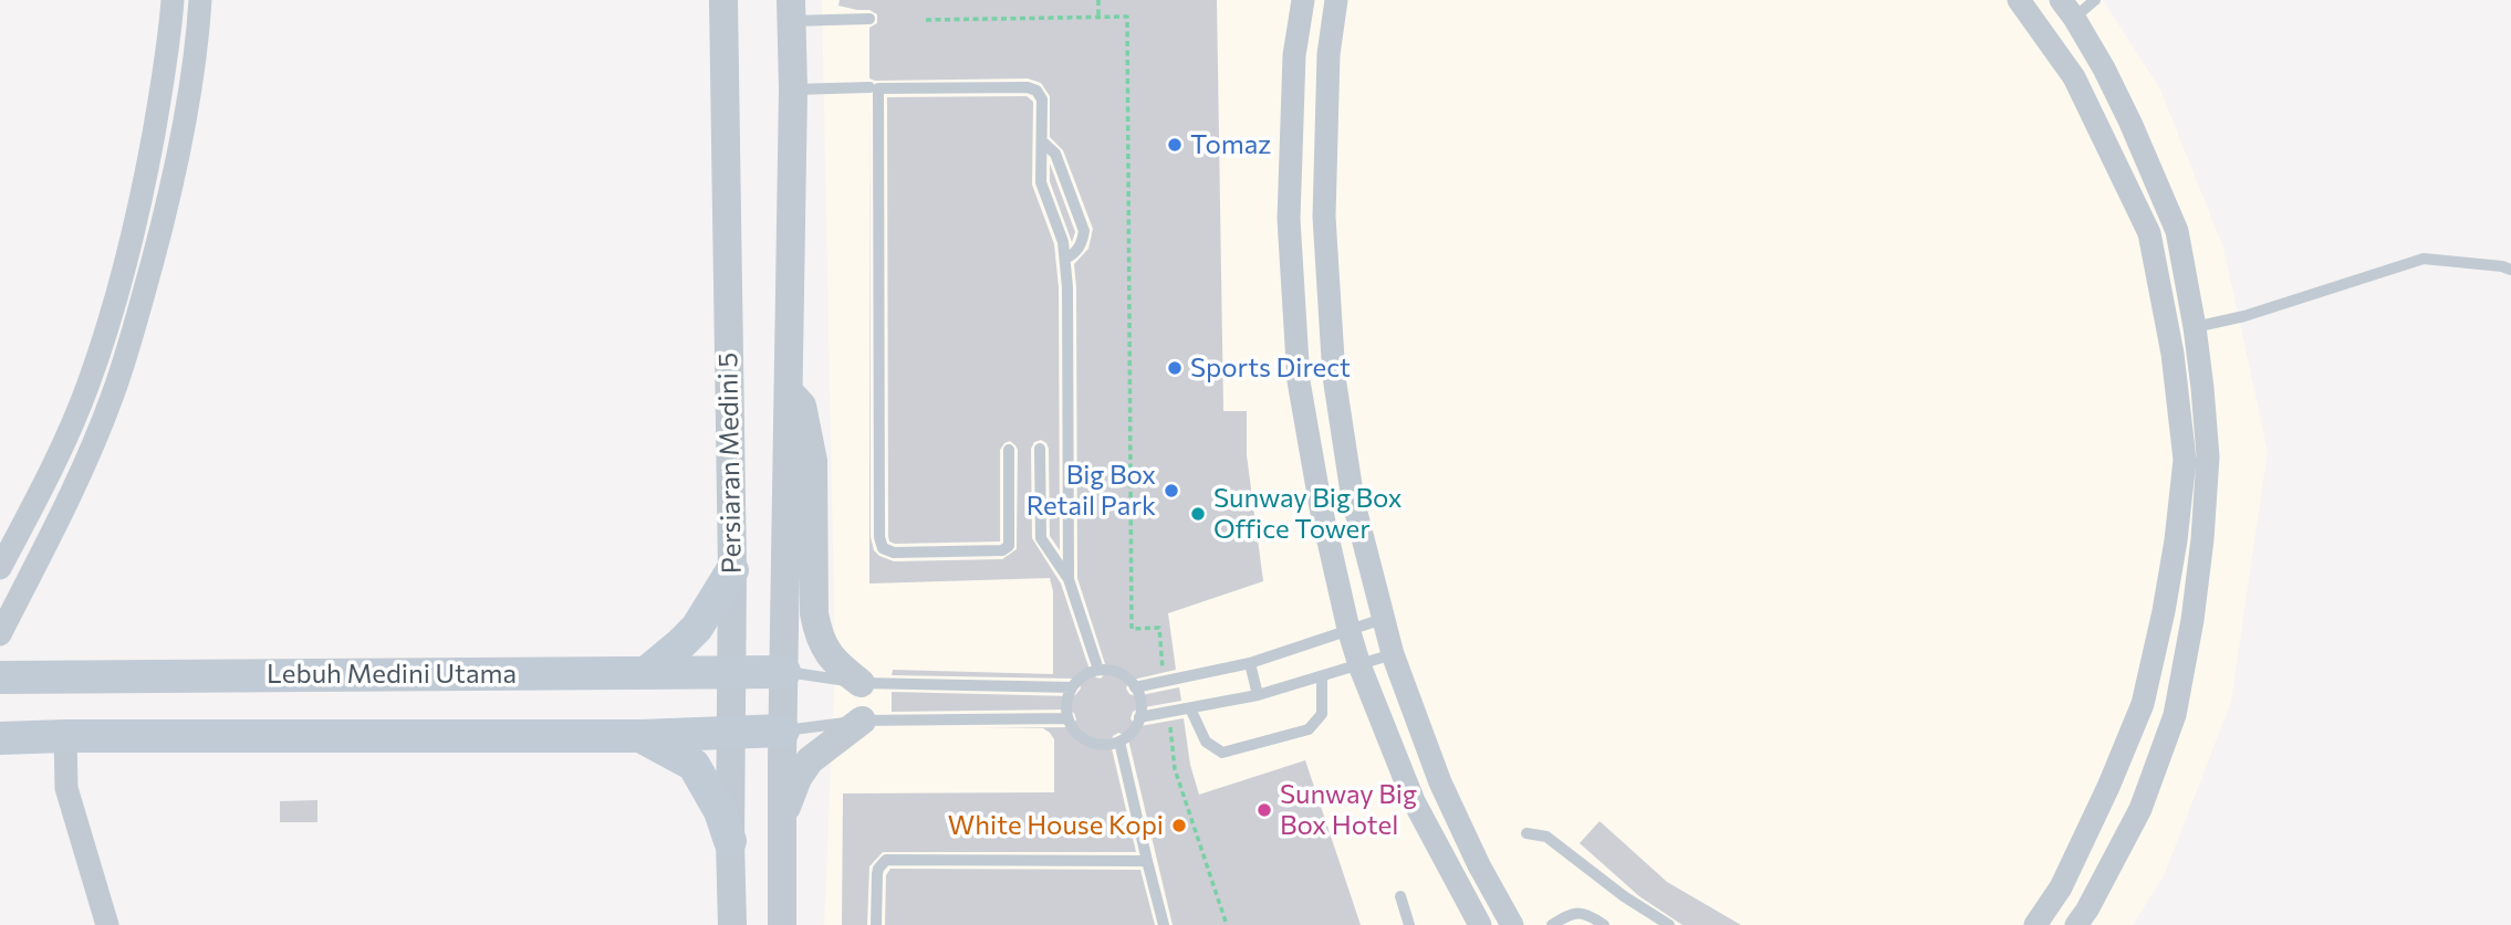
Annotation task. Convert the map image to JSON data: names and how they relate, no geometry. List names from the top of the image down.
{
  "streets": {
    "main road": ["Lebuh Medini Utama"],
    "street": ["Persiaran Medini 5"]
  },
  "crossings": [
    ["Persiaran Medini 5", "Lebuh Medini Utama"]
  ],
  "places": [
    "Tomaz",
    "Sports Direct",
    "Big Box Retail Park",
    "Sunway Big Box Office Tower",
    "Sunway Big Box Hotel",
    "White House Kopi"
  ]
}
